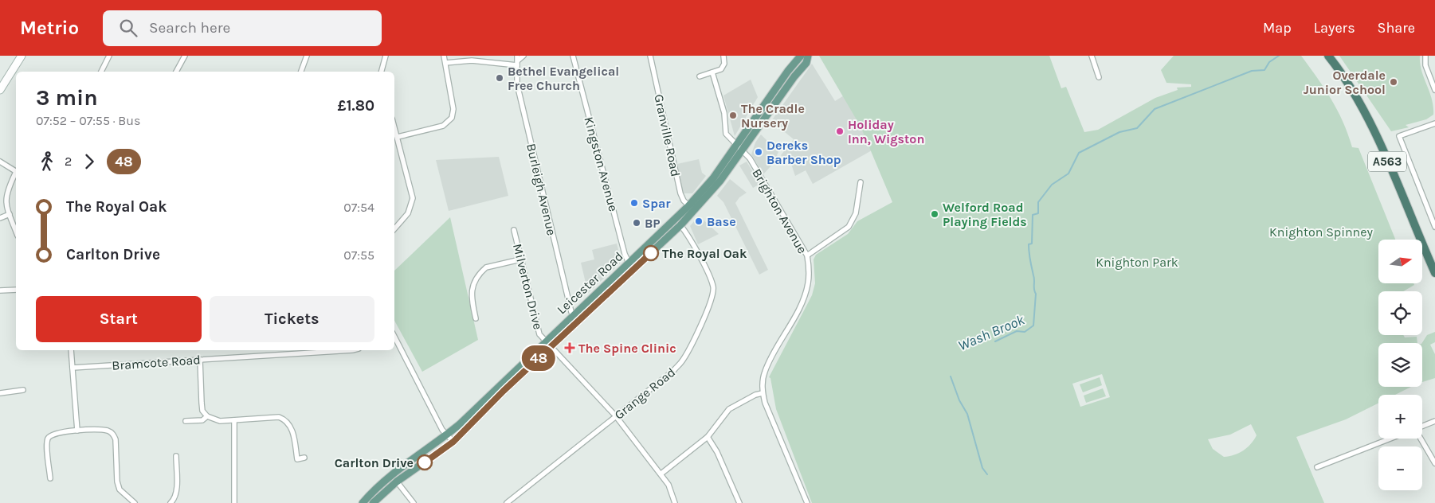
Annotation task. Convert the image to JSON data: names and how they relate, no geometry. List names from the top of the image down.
{
  "streets": {
    "highway": ["A563"],
    "main road": ["Leicester Road"],
    "street": [
      "Granville Road",
      "Kingston Avenue",
      "Burleigh Avenue",
      "Brighton Avenue",
      "Milverton Drive",
      "Bramcote Road",
      "Grange Road"
    ]
  },
  "crossings": [
    ["Granville Road", "Leicester Road"],
    ["Kingston Avenue", "Leicester Road"],
    ["Burleigh Avenue", "Leicester Road"],
    ["Brighton Avenue", "Leicester Road"],
    ["Leicester Road", "Milverton Drive"],
    ["Leicester Road", "Grange Road"],
    ["Milverton Drive", "Grange Road"]
  ],
  "water": ["Wash Brook"],
  "parks": ["Knighton Spinney", "Knighton Park"],
  "places": {
    "other": [
      "Bethel Evangelical Free Church",
      "Overdale Junior School",
      "The Cradle Nursery",
      "Holiday Inn, Wigston",
      "Dereks Barber Shop",
      "Spar",
      "Welford Road Playing Fields",
      "Base",
      "BP",
      "The Royal Oak",
      "Carlton Drive"
    ],
    "health": ["The Spine Clinic"]
  },
  "lines": ["bus line 48"],
  "north": "right",
  "page": {
    "header": "Metrio",
    "search": "Search here",
    "nav": ["Map", "Layers", "Share"],
    "on_map": "48",
    "heading": ["3 min", "07:52 – 07:55 · Bus", "£1.80"],
    "legs": ["2", "48"],
    "list": [
      {
        "name": "The Royal Oak",
        "value": "07:54"
      },
      {
        "name": "Carlton Drive",
        "value": "07:55"
      }
    ],
    "map_buttons": ["+", "−"],
    "buttons": ["Start", "Tickets"]
  }
}
